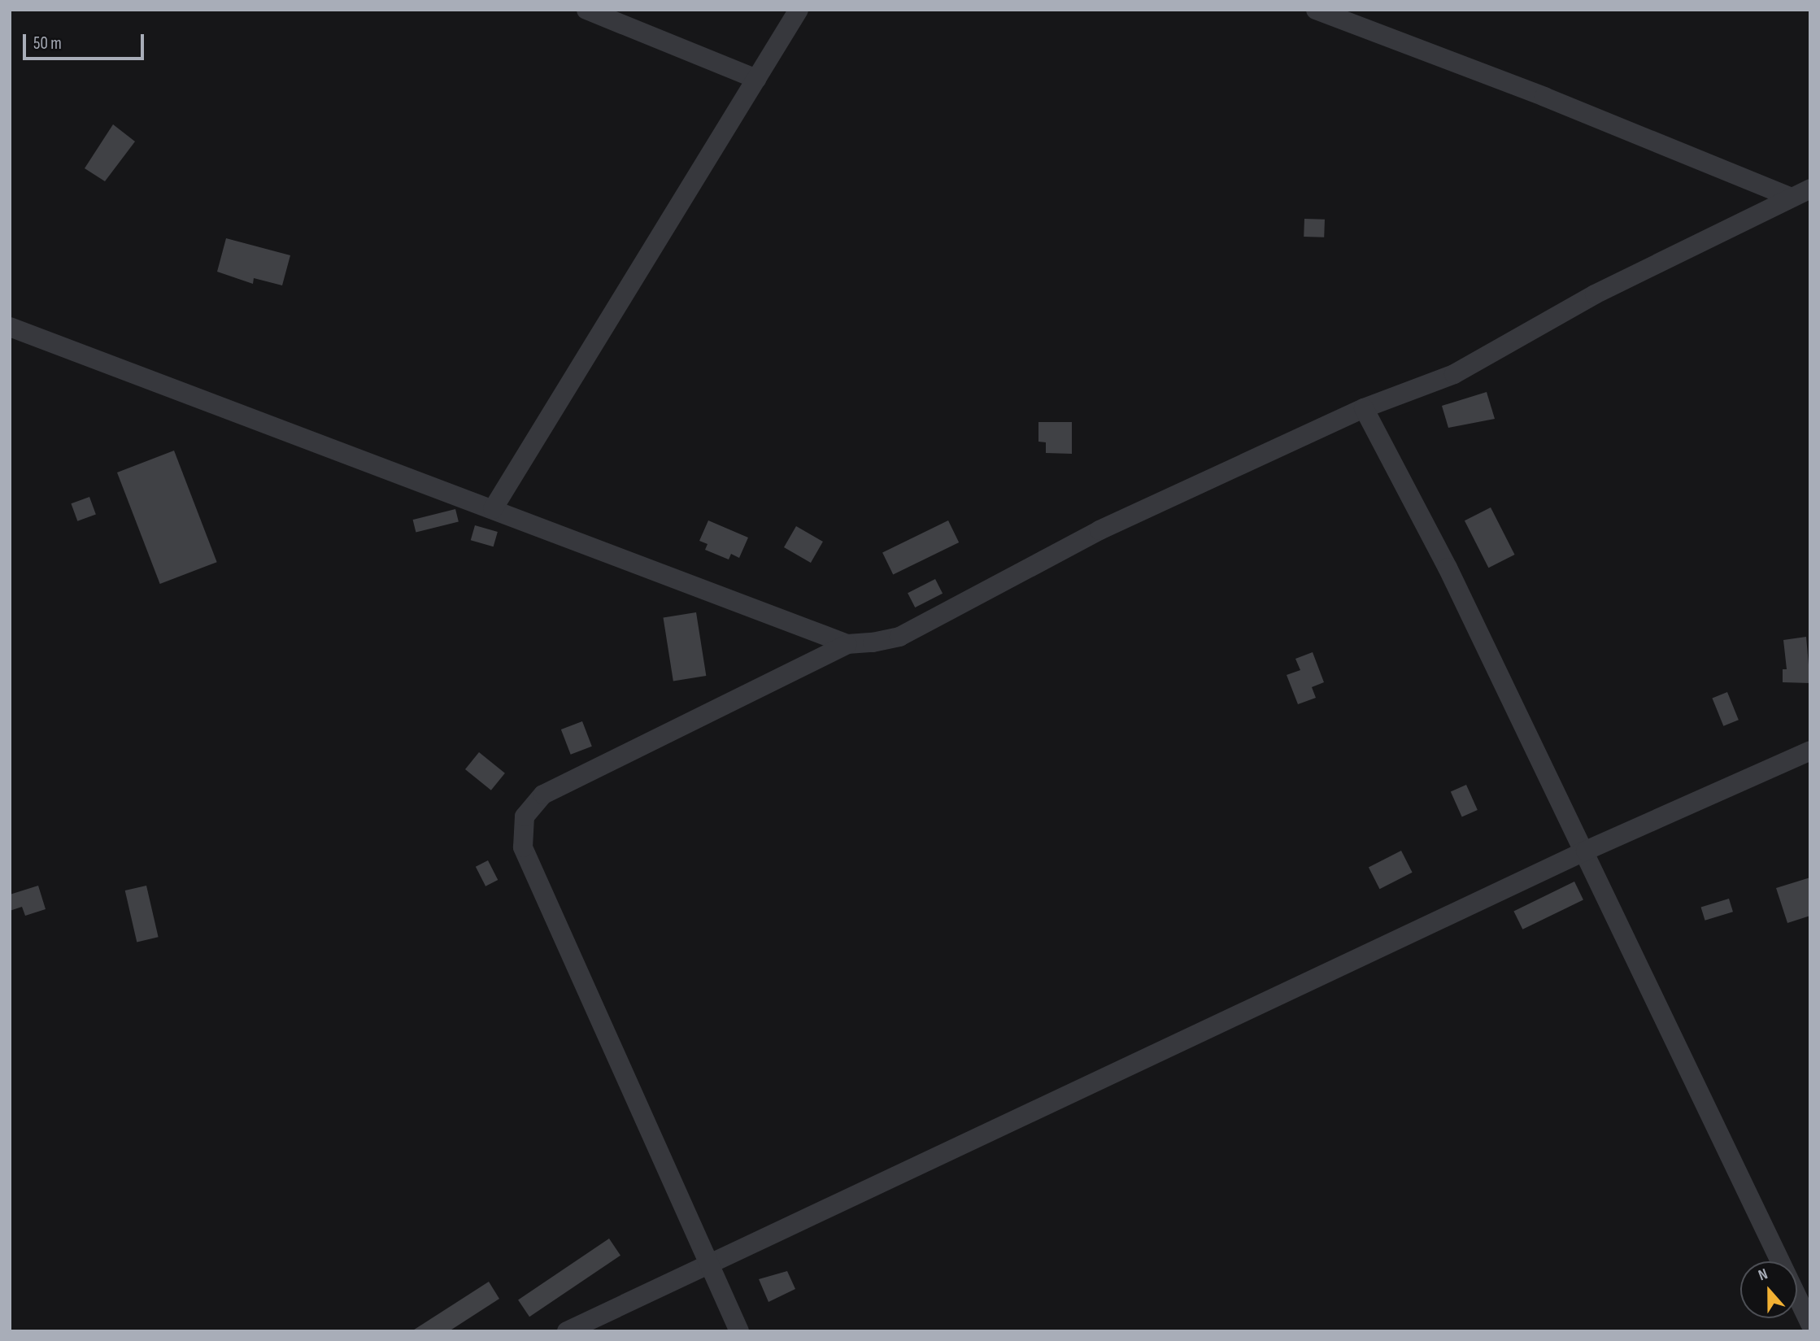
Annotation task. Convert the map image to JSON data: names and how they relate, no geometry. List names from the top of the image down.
{
  "scale_bar": "50 m",
  "north": "top"
}
